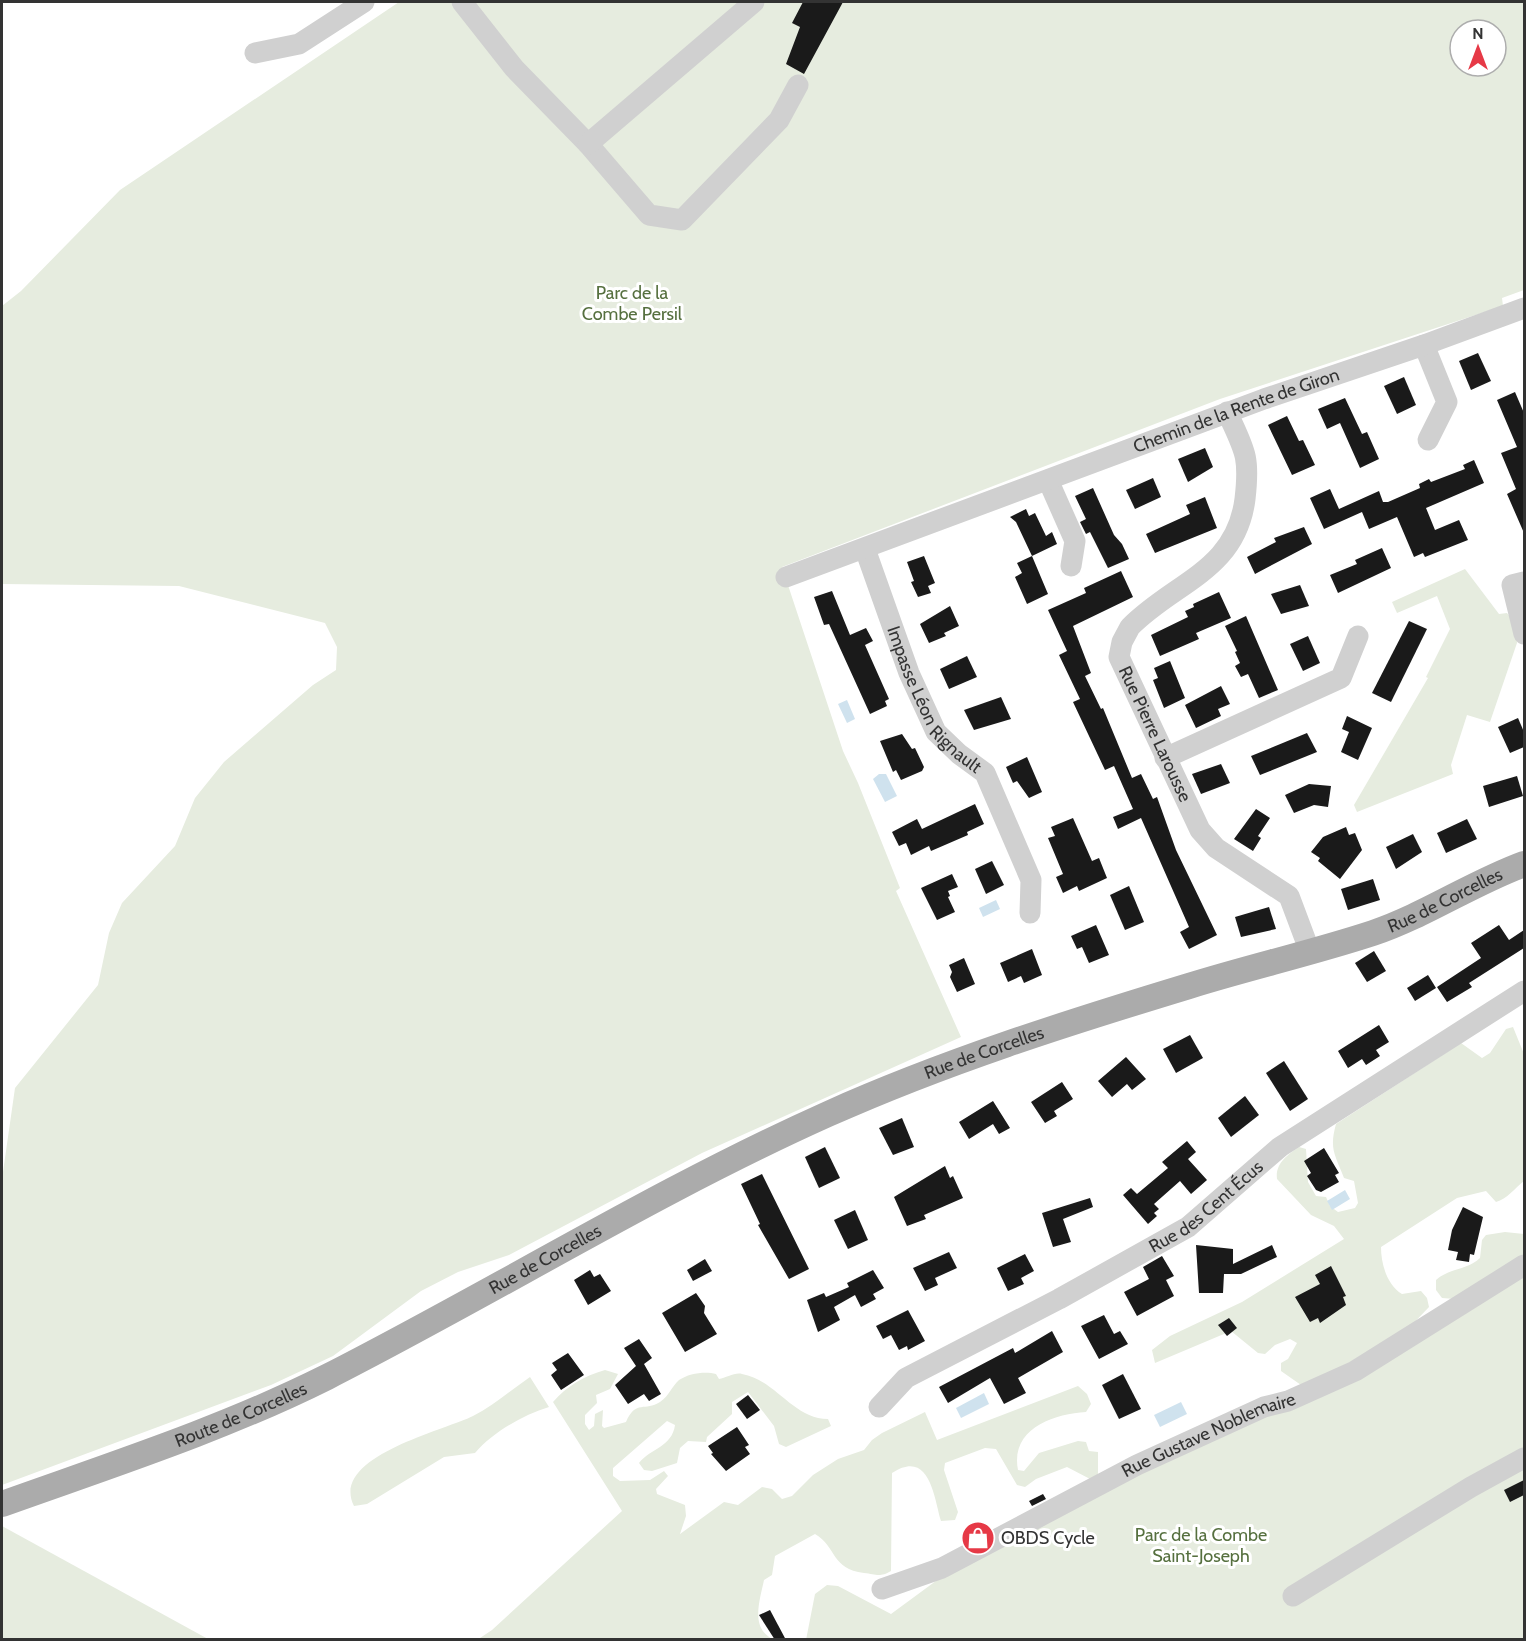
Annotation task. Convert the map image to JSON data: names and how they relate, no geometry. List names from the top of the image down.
{
  "streets": {
    "main road": ["Rue de Corcelles", "Route de Corcelles"],
    "street": [
      "Chemin de la Rente de Giron",
      "Impasse Léon Rignault",
      "Rue Pierre Larousse",
      "Rue des Cent Écus",
      "Rue Gustave Noblemaire"
    ]
  },
  "crossings": [
    ["Chemin de la Rente de Giron", "Impasse Léon Rignault"],
    ["Chemin de la Rente de Giron", "Rue Pierre Larousse"],
    ["Rue Pierre Larousse", "Rue de Corcelles"],
    ["Rue de Corcelles", "Route de Corcelles"]
  ],
  "parks": ["Parc de la Combe Persil", "Parc de la Combe Saint-Joseph"],
  "places": {
    "shop": ["OBDS Cycle"]
  },
  "north": "top"
}
